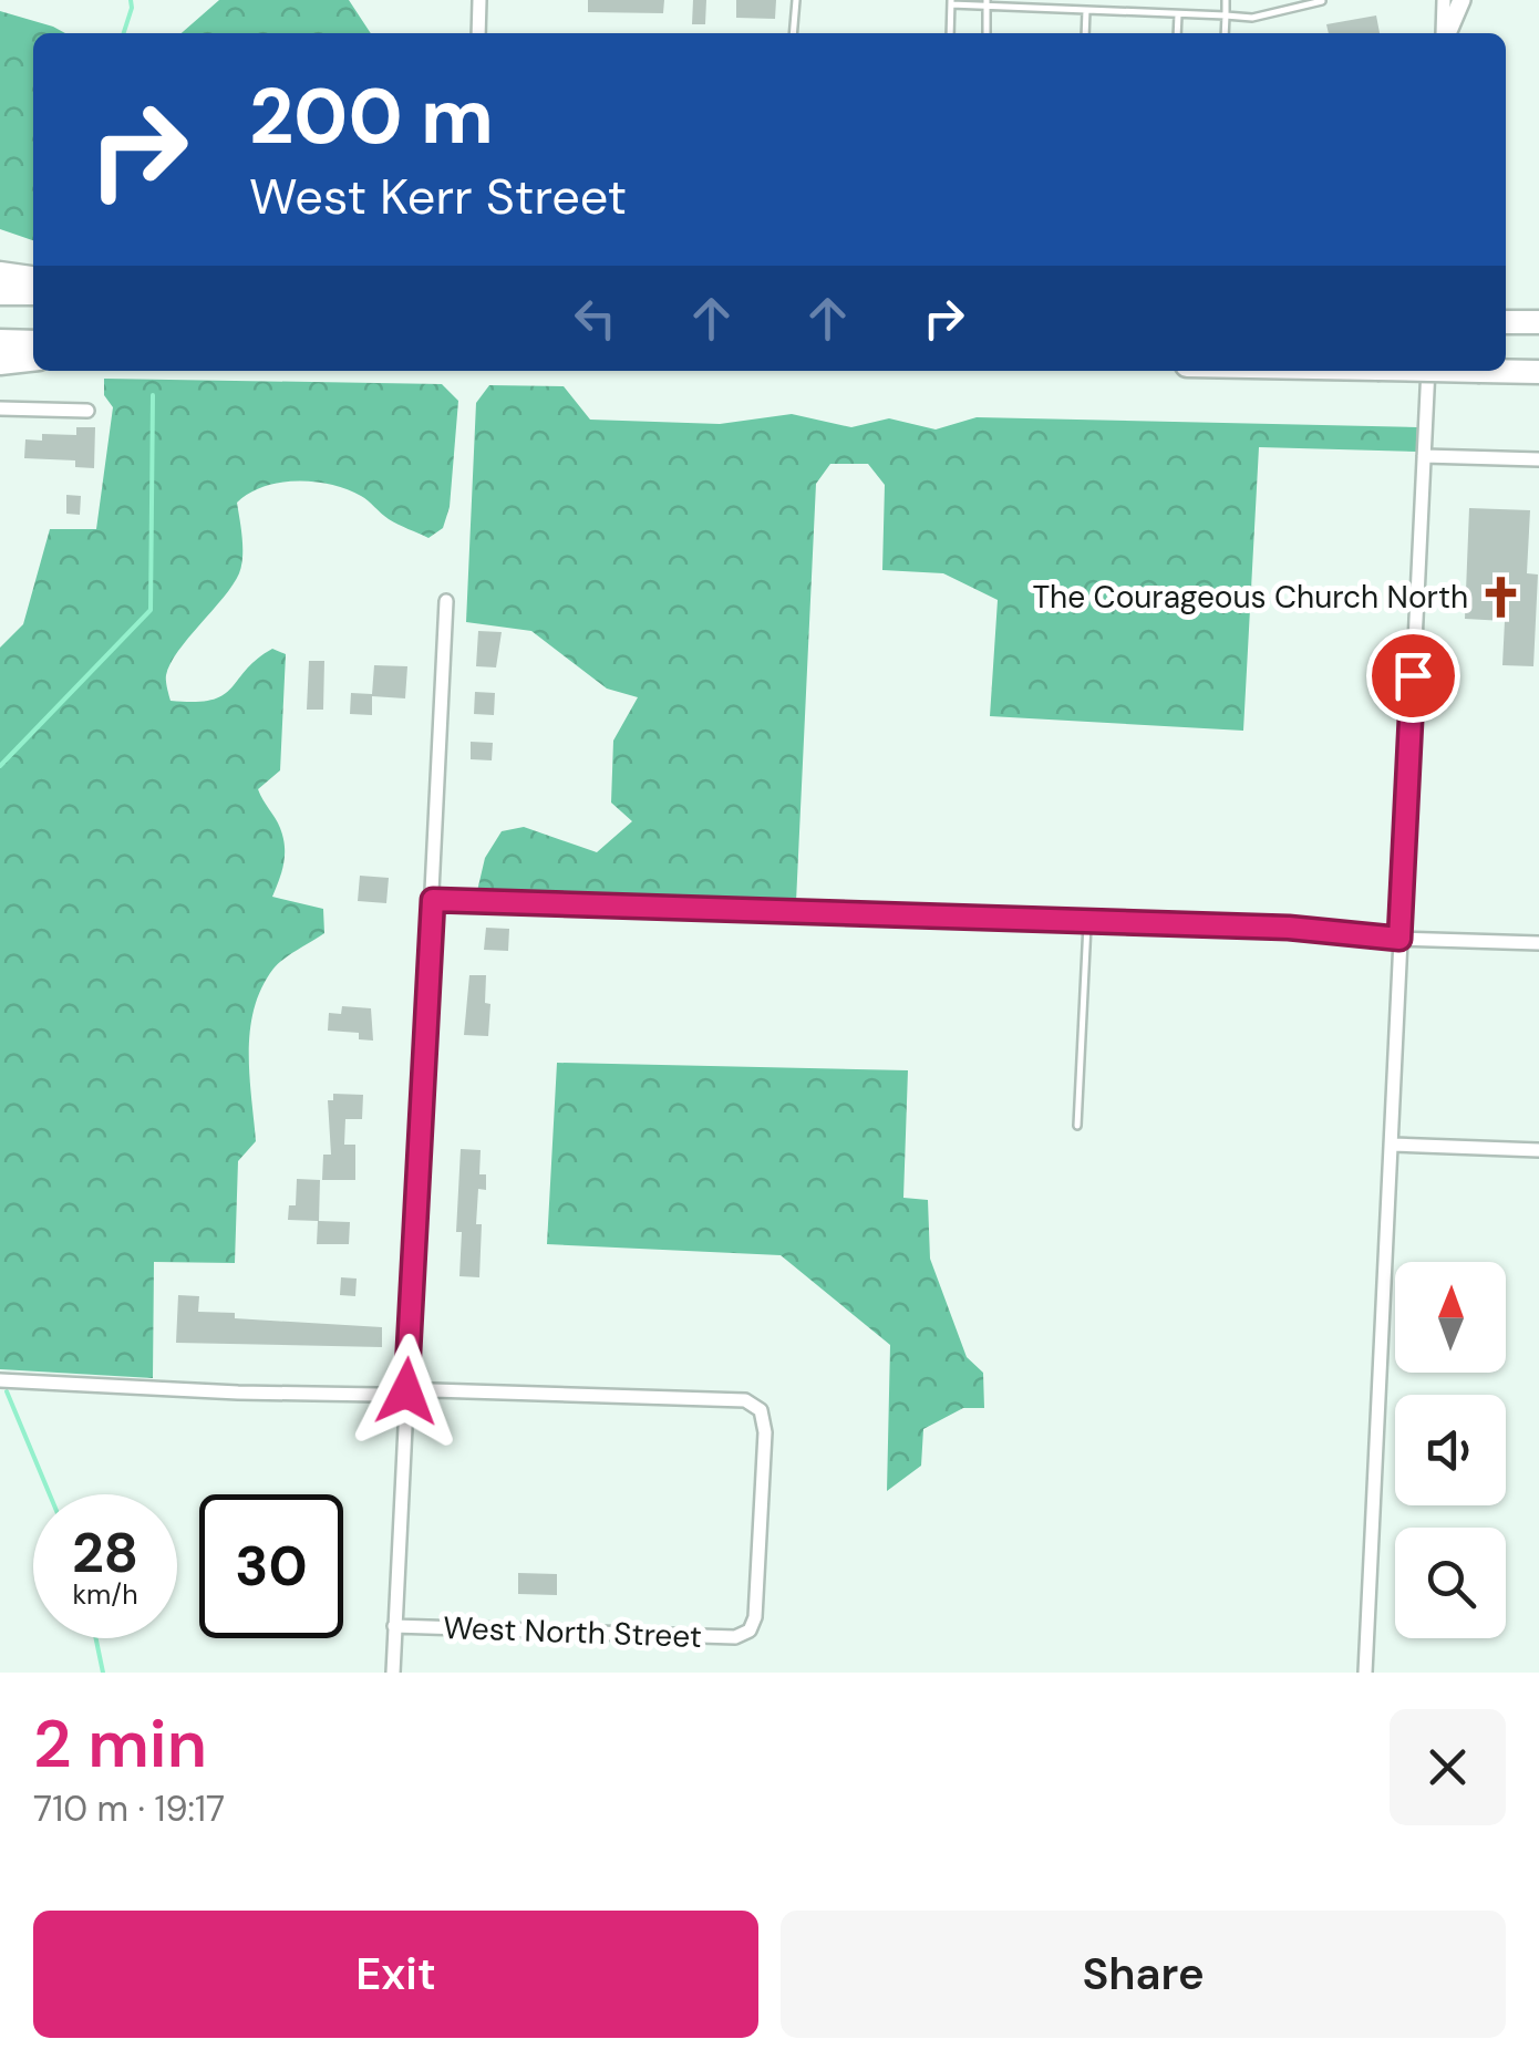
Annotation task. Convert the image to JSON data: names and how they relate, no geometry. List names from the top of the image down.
{
  "streets": {
    "street": ["West North Street"]
  },
  "places": {
    "church": ["The Courageous Church North"]
  },
  "north": "top",
  "page": {
    "turn": ["200 m", "West Kerr Street"],
    "speed": "28 km/h",
    "limit": "30",
    "heading": ["2 min", "710 m · 19:17"],
    "buttons": ["Exit", "Share"]
  }
}
